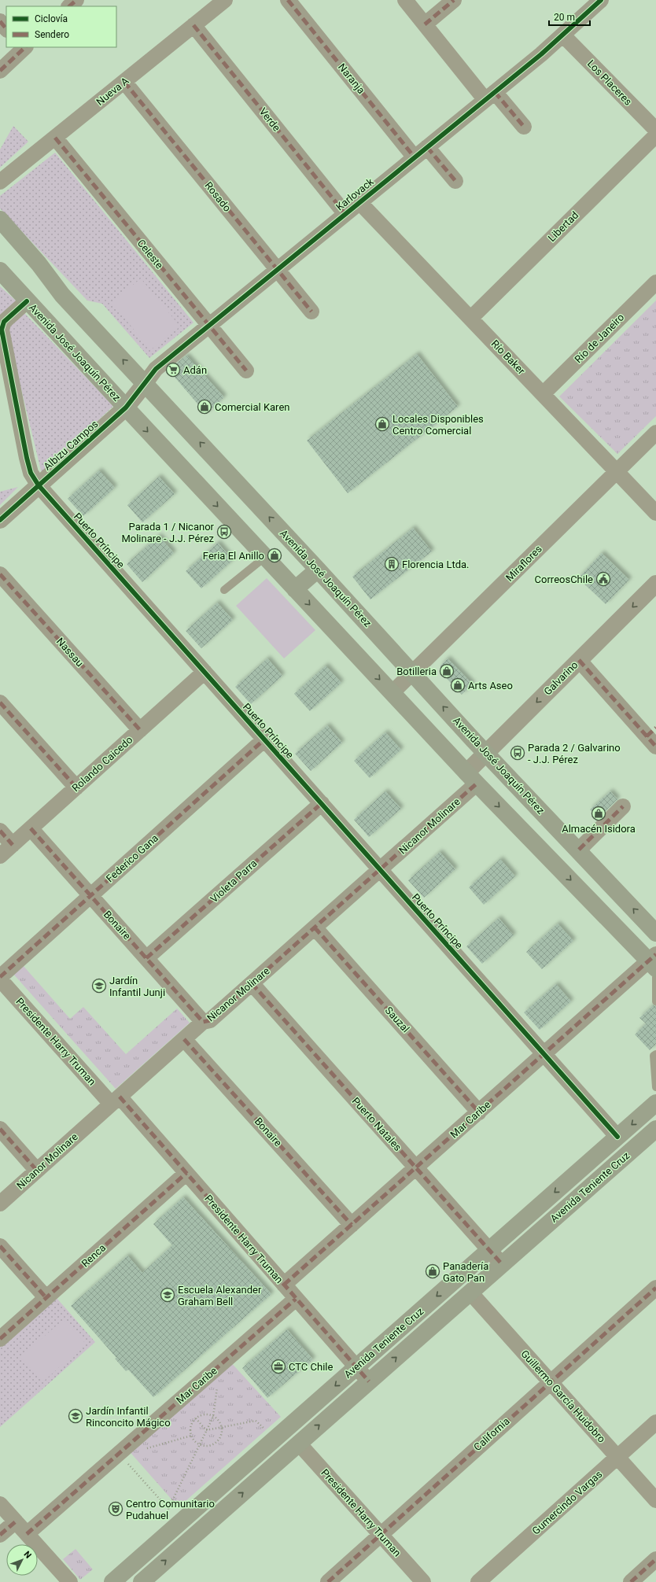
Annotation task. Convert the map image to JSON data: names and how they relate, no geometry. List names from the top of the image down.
{
  "streets": {
    "main road": ["Avenida José Joaquín Pérez", "Avenida Teniente Cruz"],
    "street": [
      "Naranja",
      "Los Placeres",
      "Nueva A",
      "Verde",
      "Karlovack",
      "Rosado",
      "Libertad",
      "Celeste",
      "Río de Janeiro",
      "Río Baker",
      "Albizu Campos",
      "Puerto Príncipe",
      "Miraflores",
      "Nassau",
      "Galvarino",
      "Rolando Caicedo",
      "Nicanor Molinare",
      "Federico Gana",
      "Violeta Parra",
      "Bonaire",
      "Sauzal",
      "Presidente Harry Truman",
      "Mar Caribe",
      "Puerto Natales",
      "Renca",
      "Guillermo García Huidobro",
      "California",
      "Gumercindo Vargas"
    ]
  },
  "crossings": [
    ["Naranja", "Karlovack"],
    ["Los Placeres", "Karlovack"],
    ["Nueva A", "Verde"],
    ["Nueva A", "Rosado"],
    ["Nueva A", "Celeste"],
    ["Verde", "Karlovack"],
    ["Karlovack", "Rosado"],
    ["Karlovack", "Celeste"],
    ["Karlovack", "Avenida José Joaquín Pérez"],
    ["Karlovack", "Río Baker"],
    ["Karlovack", "Albizu Campos"],
    ["Libertad", "Río Baker"],
    ["Río de Janeiro", "Río Baker"],
    ["Avenida José Joaquín Pérez", "Albizu Campos"],
    ["Avenida José Joaquín Pérez", "Puerto Príncipe"],
    ["Avenida José Joaquín Pérez", "Miraflores"],
    ["Avenida José Joaquín Pérez", "Galvarino"],
    ["Avenida José Joaquín Pérez", "Nicanor Molinare"],
    ["Avenida José Joaquín Pérez", "Mar Caribe"],
    ["Río Baker", "Miraflores"],
    ["Albizu Campos", "Puerto Príncipe"],
    ["Puerto Príncipe", "Rolando Caicedo"],
    ["Puerto Príncipe", "Nicanor Molinare"],
    ["Puerto Príncipe", "Federico Gana"],
    ["Puerto Príncipe", "Violeta Parra"],
    ["Puerto Príncipe", "Mar Caribe"],
    ["Puerto Príncipe", "Avenida Teniente Cruz"],
    ["Nassau", "Rolando Caicedo"],
    ["Galvarino", "Nicanor Molinare"],
    ["Rolando Caicedo", "Bonaire"],
    ["Nicanor Molinare", "Bonaire"],
    ["Nicanor Molinare", "Sauzal"],
    ["Nicanor Molinare", "Presidente Harry Truman"],
    ["Nicanor Molinare", "Puerto Natales"],
    ["Federico Gana", "Bonaire"],
    ["Federico Gana", "Presidente Harry Truman"],
    ["Violeta Parra", "Bonaire"],
    ["Bonaire", "Mar Caribe"],
    ["Sauzal", "Mar Caribe"],
    ["Presidente Harry Truman", "Mar Caribe"],
    ["Presidente Harry Truman", "Avenida Teniente Cruz"],
    ["Presidente Harry Truman", "Renca"],
    ["Presidente Harry Truman", "California"],
    ["Mar Caribe", "Puerto Natales"],
    ["Puerto Natales", "Avenida Teniente Cruz"],
    ["Avenida Teniente Cruz", "Guillermo García Huidobro"],
    ["Guillermo García Huidobro", "California"],
    ["Guillermo García Huidobro", "Gumercindo Vargas"]
  ],
  "one_way": ["Galvarino"],
  "places": {
    "supermarket": ["Adán"],
    "shop": [
      "Comercial Karen",
      "Locales Disponibles Centro Comercial",
      "Feria El Anillo",
      "Botilleria",
      "Arts Aseo",
      "Almacén Isidora",
      "Panadería Gato Pan"
    ],
    "bus stop": ["Parada 1 / Nicanor Molinare - J.J. Pérez", "Parada 2 / Galvarino - J.J. Pérez"],
    "building": ["Florencia Ltda."],
    "public building": ["CorreosChile"],
    "school or university": ["Jardín Infantil Junji", "Escuela Alexander Graham Bell", "Jardín Infantil Rinconcito Mágico"],
    "office": ["CTC Chile"],
    "theatre": ["Centro Comunitario Pudahuel"]
  },
  "legend": ["Ciclovía", "Sendero"],
  "scale_bar": "20 m",
  "north": "top right"
}
